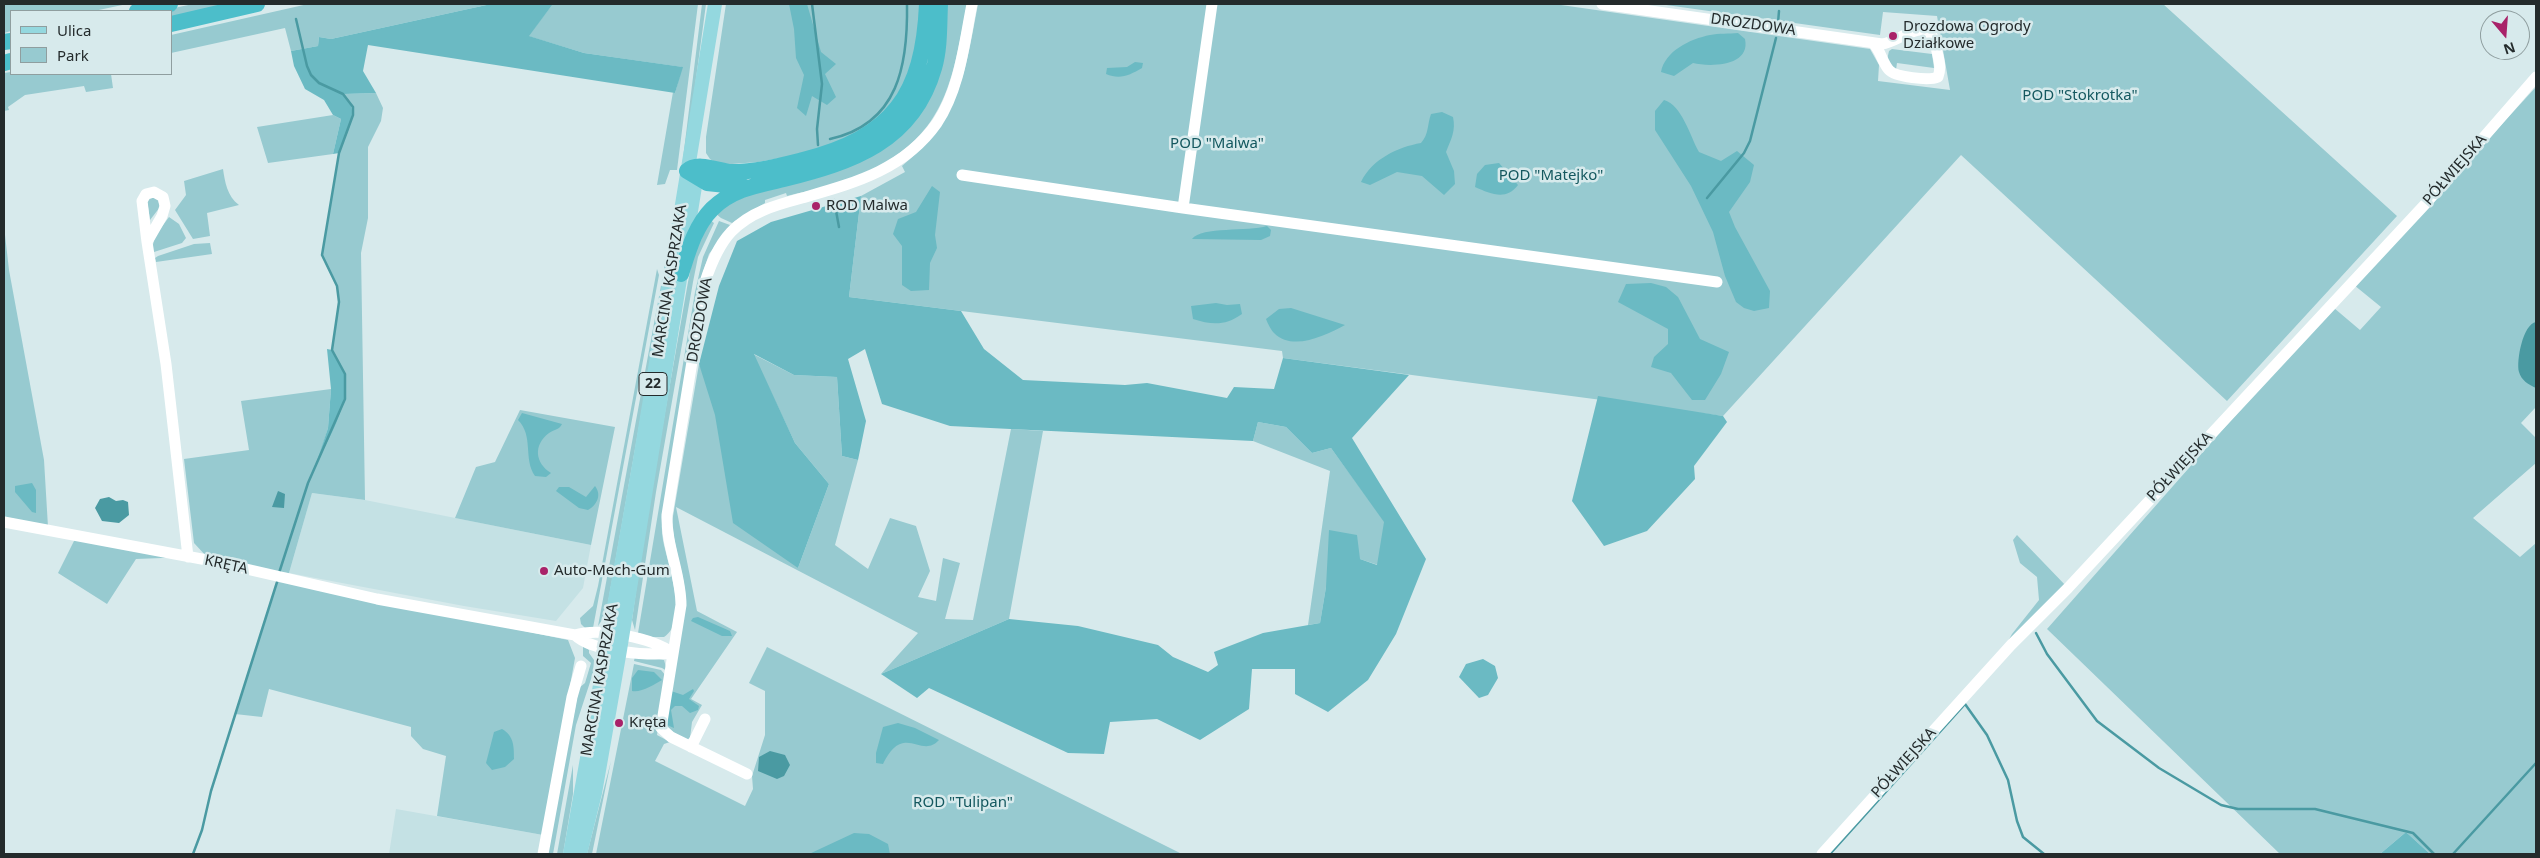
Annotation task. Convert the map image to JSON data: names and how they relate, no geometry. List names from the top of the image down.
{
  "streets": {
    "main road": ["MARCINA KASPRZAKA", "22"],
    "street": ["DROZDOWA", "PÓŁWIEJSKA", "KRĘTA"]
  },
  "crossings": [
    ["DROZDOWA", "KRĘTA"],
    ["MARCINA KASPRZAKA", "KRĘTA"]
  ],
  "parks": [
    "POD \"Stokrotka\"",
    "POD \"Malwa\"",
    "POD \"Matejko\"",
    "ROD \"Tulipan\""
  ],
  "places": [
    "Drozdowa Ogrody Działkowe",
    "ROD Malwa",
    "Auto-Mech-Gum",
    "Kręta"
  ],
  "legend": ["Ulica", "Park"],
  "north": "bottom"
}
